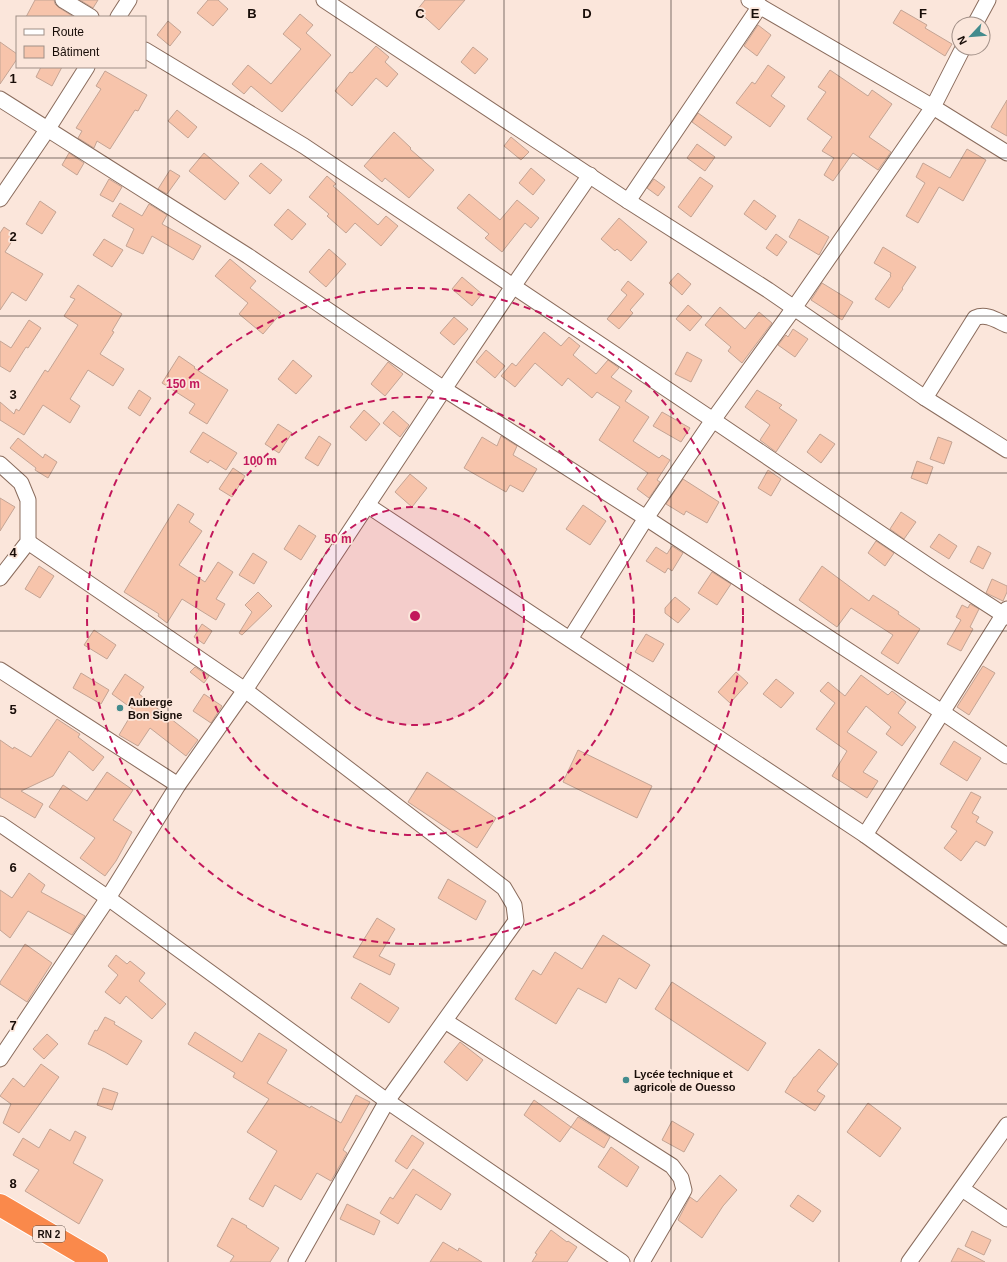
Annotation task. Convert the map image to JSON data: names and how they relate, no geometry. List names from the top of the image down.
{
  "streets": {
    "highway": ["RN 2"]
  },
  "places": ["Auberge Bon Signe", "Lycée technique et agricole de Ouesso"],
  "legend": ["Route", "Bâtiment"],
  "north": "bottom left",
  "grid": {
    "columns": [
      "B",
      "C",
      "D",
      "E",
      "F"
    ],
    "rows": [
      "1",
      "2",
      "3",
      "4",
      "5",
      "6",
      "7",
      "8"
    ]
  },
  "rings": ["150 m", "100 m", "50 m"]
}
